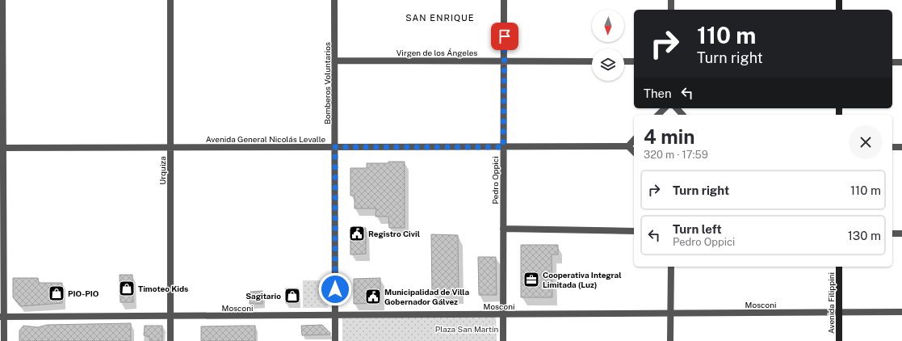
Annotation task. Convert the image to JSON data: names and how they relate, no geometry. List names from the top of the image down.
{
  "streets": {
    "main road": ["Avenida Filippini"],
    "street": [
      "Virgen de los Ángeles",
      "Bomberos Voluntarios",
      "Avenida General Nicolás Levalle",
      "Urquiza",
      "Pedro Oppici",
      "Mosconi"
    ]
  },
  "crossings": [
    ["Virgen de los Ángeles", "Bomberos Voluntarios"],
    ["Virgen de los Ángeles", "Pedro Oppici"],
    ["Bomberos Voluntarios", "Avenida General Nicolás Levalle"],
    ["Bomberos Voluntarios", "Mosconi"],
    ["Avenida General Nicolás Levalle", "Urquiza"],
    ["Avenida General Nicolás Levalle", "Pedro Oppici"],
    ["Urquiza", "Mosconi"],
    ["Pedro Oppici", "Mosconi"],
    ["Avenida Filippini", "Mosconi"]
  ],
  "districts": ["SAN ENRIQUE"],
  "parks": ["Plaza San Martín"],
  "places": {
    "public building": ["Registro Civil", "Municipalidad de Villa Gobernador Gálvez"],
    "office": ["Cooperativa Integral Limitada (Luz)"],
    "shop": ["Timoteo Kids", "PIO-PIO", "Sagitario"]
  },
  "north": "bottom",
  "page": {
    "turn": ["110 m", "Turn right"],
    "then": "Then",
    "heading": ["4 min", "320 m · 17:59"],
    "list": [
      {
        "name": "Turn right",
        "value": "110 m"
      },
      {
        "name": "Turn left",
        "note": "Pedro Oppici",
        "value": "130 m"
      }
    ]
  }
}
